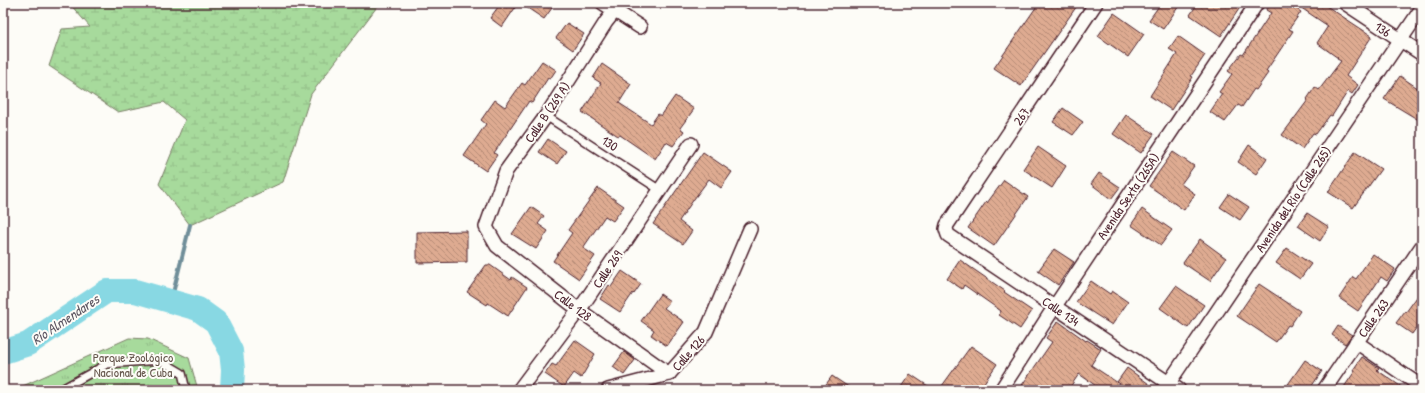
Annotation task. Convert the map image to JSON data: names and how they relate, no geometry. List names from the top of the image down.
{
  "streets": {
    "street": [
      "136",
      "Calle B (269 A)",
      "267",
      "Avenida Sexta (265A)",
      "Avenida del Río (Calle 265)",
      "Calle 269",
      "Calle 128",
      "Calle 134",
      "Calle 263",
      "Calle 126"
    ],
    "lane": ["130"]
  },
  "crossings": [
    ["136", "Avenida del Río (Calle 265)"],
    ["Calle B (269 A)", "130"],
    ["Calle B (269 A)", "Calle 128"],
    ["267", "Calle 134"],
    ["130", "Calle 269"],
    ["Avenida Sexta (265A)", "Calle 134"],
    ["Avenida del Río (Calle 265)", "Calle 134"],
    ["Calle 269", "Calle 128"],
    ["Calle 128", "Calle 126"]
  ],
  "water": ["Río Almendares"],
  "parks": ["Parque Zoológico Nacional de Cuba"]
}
